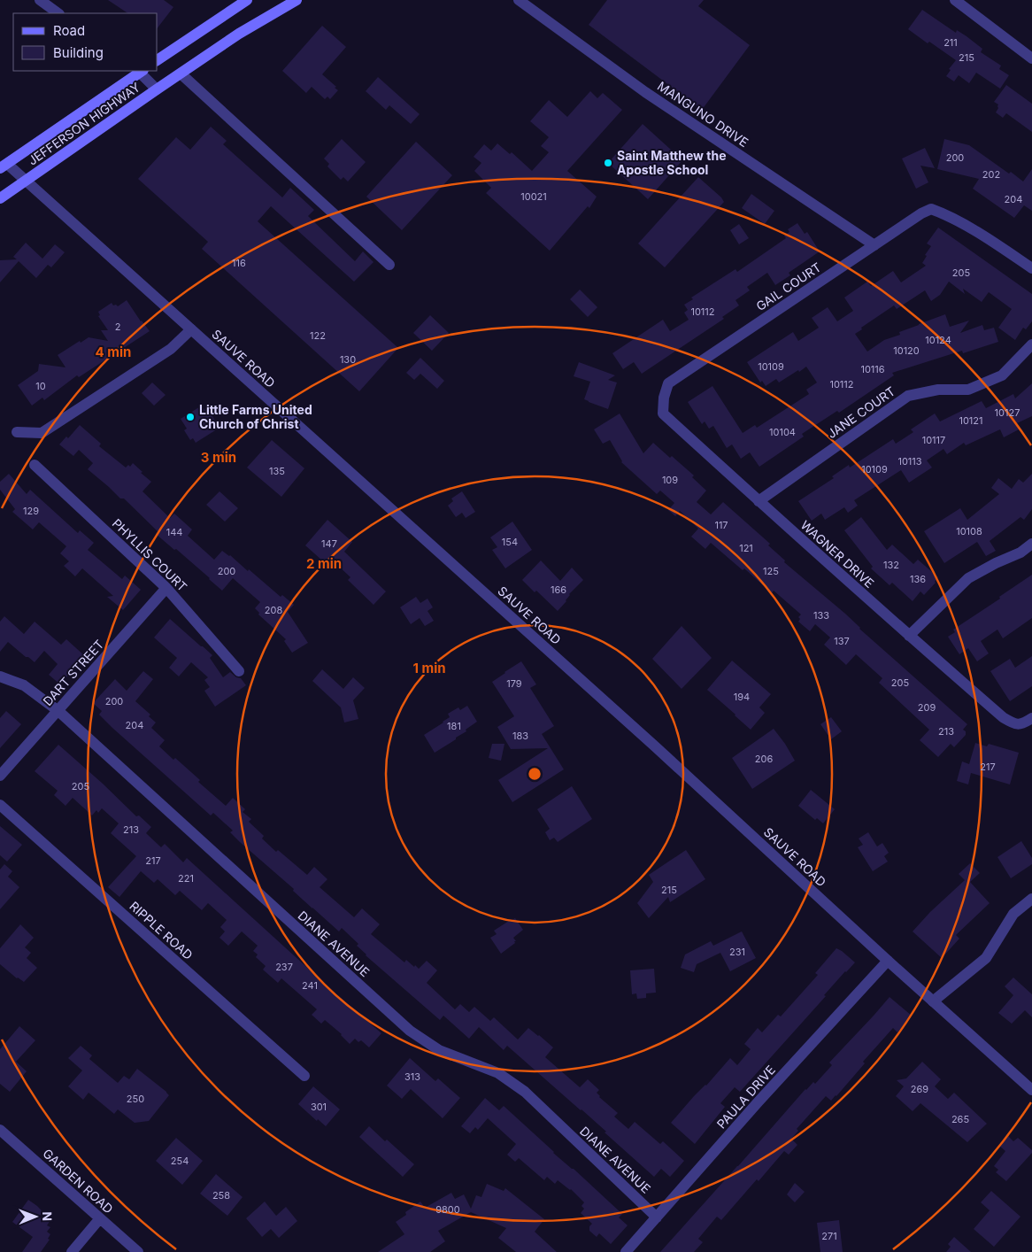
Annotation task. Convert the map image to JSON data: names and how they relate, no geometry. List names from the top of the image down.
{
  "streets": {
    "main road": ["JEFFERSON HIGHWAY"],
    "street": [
      "MANGUNO DRIVE",
      "GAIL COURT",
      "SAUVE ROAD",
      "JANE COURT",
      "WAGNER DRIVE",
      "PHYLLIS COURT",
      "DART STREET",
      "RIPPLE ROAD",
      "DIANE AVENUE",
      "PAULA DRIVE",
      "GARDEN ROAD"
    ]
  },
  "crossings": [
    ["MANGUNO DRIVE", "GAIL COURT"],
    ["JEFFERSON HIGHWAY", "SAUVE ROAD"],
    ["GAIL COURT", "WAGNER DRIVE"],
    ["SAUVE ROAD", "PAULA DRIVE"],
    ["JANE COURT", "WAGNER DRIVE"],
    ["PHYLLIS COURT", "DART STREET"],
    ["DART STREET", "DIANE AVENUE"],
    ["DIANE AVENUE", "PAULA DRIVE"]
  ],
  "places": ["Saint Matthew the Apostle School", "Little Farms United Church of Christ"],
  "house_numbers": [
    "211",
    "215",
    "200",
    "202",
    "10021",
    "204",
    "116",
    "205",
    "10112",
    "2",
    "122",
    "10124",
    "10120",
    "130",
    "10109",
    "10116",
    "10112",
    "10",
    "10127",
    "10121",
    "10104",
    "10117",
    "10113",
    "10109",
    "135",
    "109",
    "129",
    "117",
    "10108",
    "144",
    "154",
    "147",
    "121",
    "132",
    "200",
    "125",
    "136",
    "166",
    "208",
    "133",
    "137",
    "205",
    "179",
    "194",
    "200",
    "209",
    "204",
    "181",
    "213",
    "183",
    "206",
    "217",
    "205",
    "213",
    "217",
    "221",
    "215",
    "231",
    "237",
    "241",
    "313",
    "269",
    "250",
    "301",
    "265",
    "254",
    "258",
    "9800",
    "271"
  ],
  "legend": ["Road", "Building"],
  "north": "right",
  "rings": [
    "4 min",
    "3 min",
    "2 min",
    "1 min"
  ]
}
